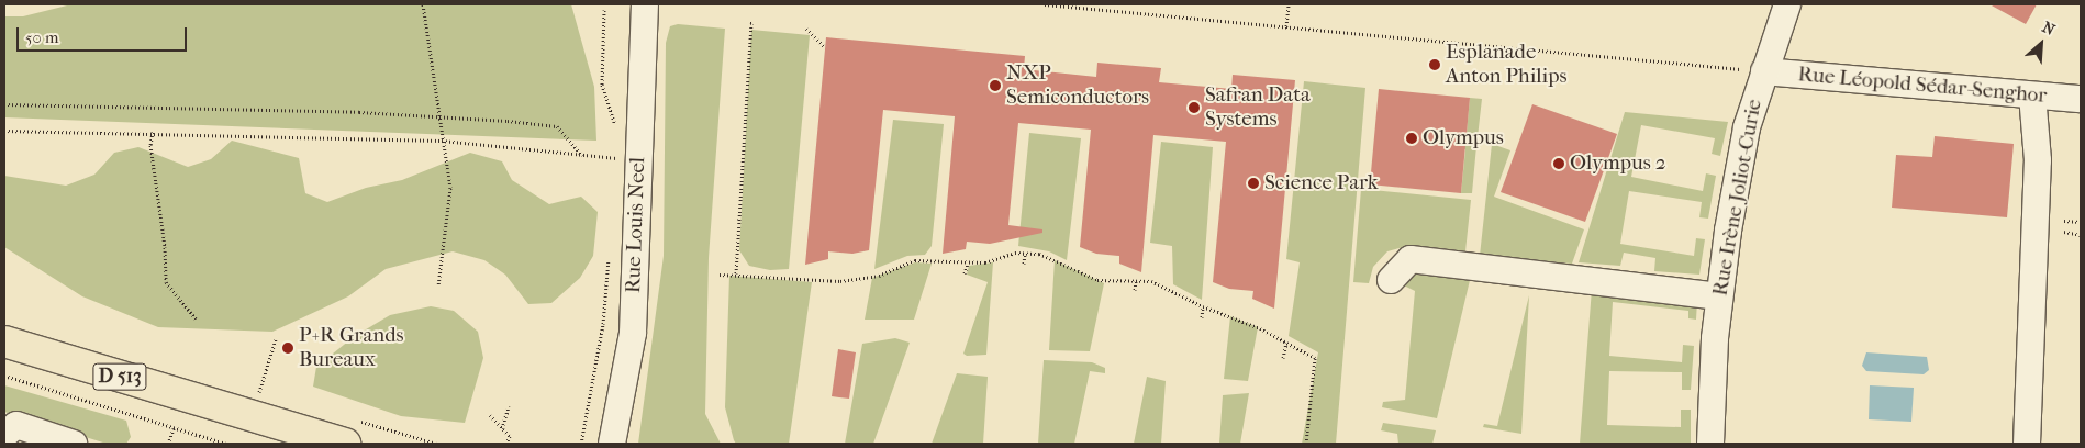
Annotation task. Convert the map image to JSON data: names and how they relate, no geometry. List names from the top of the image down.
{
  "streets": {
    "main road": ["D 513"],
    "street": ["Rue Léopold Sédar-Senghor", "Rue Irène Joliot-Curie", "Rue Louis Neel"]
  },
  "crossings": [
    ["Rue Léopold Sédar-Senghor", "Rue Irène Joliot-Curie"]
  ],
  "places": [
    "Esplanade Anton Philips",
    "NXP Semiconductors",
    "Safran Data Systems",
    "Olympus",
    "Olympus 2",
    "Science Park",
    "P+R Grands Bureaux"
  ],
  "scale_bar": "50 m",
  "north": "top right"
}
